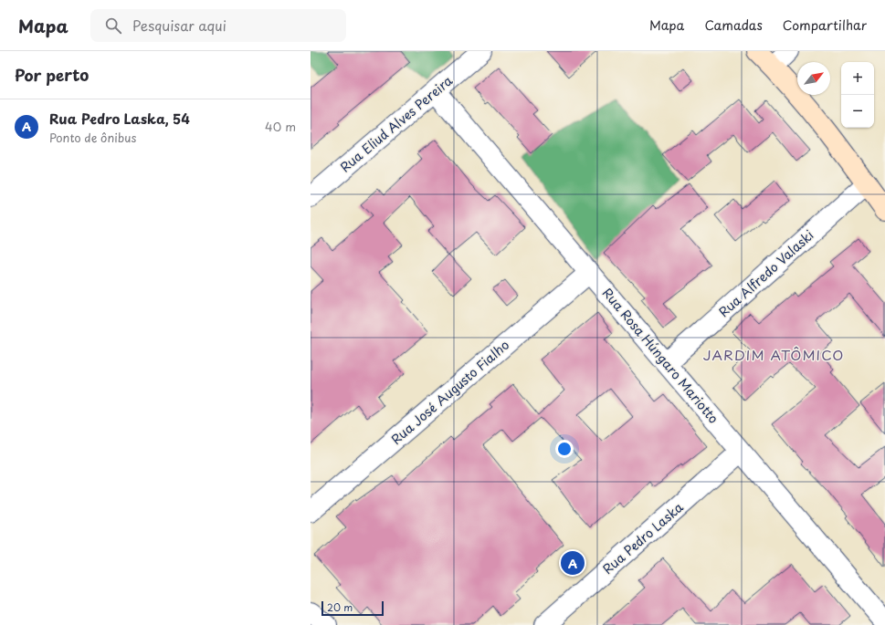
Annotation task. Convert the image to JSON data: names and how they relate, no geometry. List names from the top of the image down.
{
  "streets": {
    "street": [
      "Rua Eliud Alves Pereira",
      "Rua Alfredo Valaski",
      "Rua Rosa Húngaro Mariotto",
      "Rua José Augusto Fialho",
      "Rua Pedro Laska"
    ]
  },
  "crossings": [
    ["Rua Eliud Alves Pereira", "Rua Rosa Húngaro Mariotto"],
    ["Rua Alfredo Valaski", "Rua Rosa Húngaro Mariotto"],
    ["Rua Rosa Húngaro Mariotto", "Rua José Augusto Fialho"],
    ["Rua Rosa Húngaro Mariotto", "Rua Pedro Laska"]
  ],
  "districts": ["JARDIM ATÔMICO"],
  "scale_bar": "20 m",
  "north": "top right",
  "page": {
    "header": "Mapa",
    "search": "Pesquisar aqui",
    "nav": ["Mapa", "Camadas", "Compartilhar"],
    "heading": "Por perto",
    "map_buttons": ["+", "−"],
    "list": [
      {
        "mark": "A",
        "name": "Rua Pedro Laska, 54",
        "note": "Ponto de ônibus",
        "value": "40 m"
      }
    ],
    "pins": "A",
    "scale": "20 m"
  }
}
